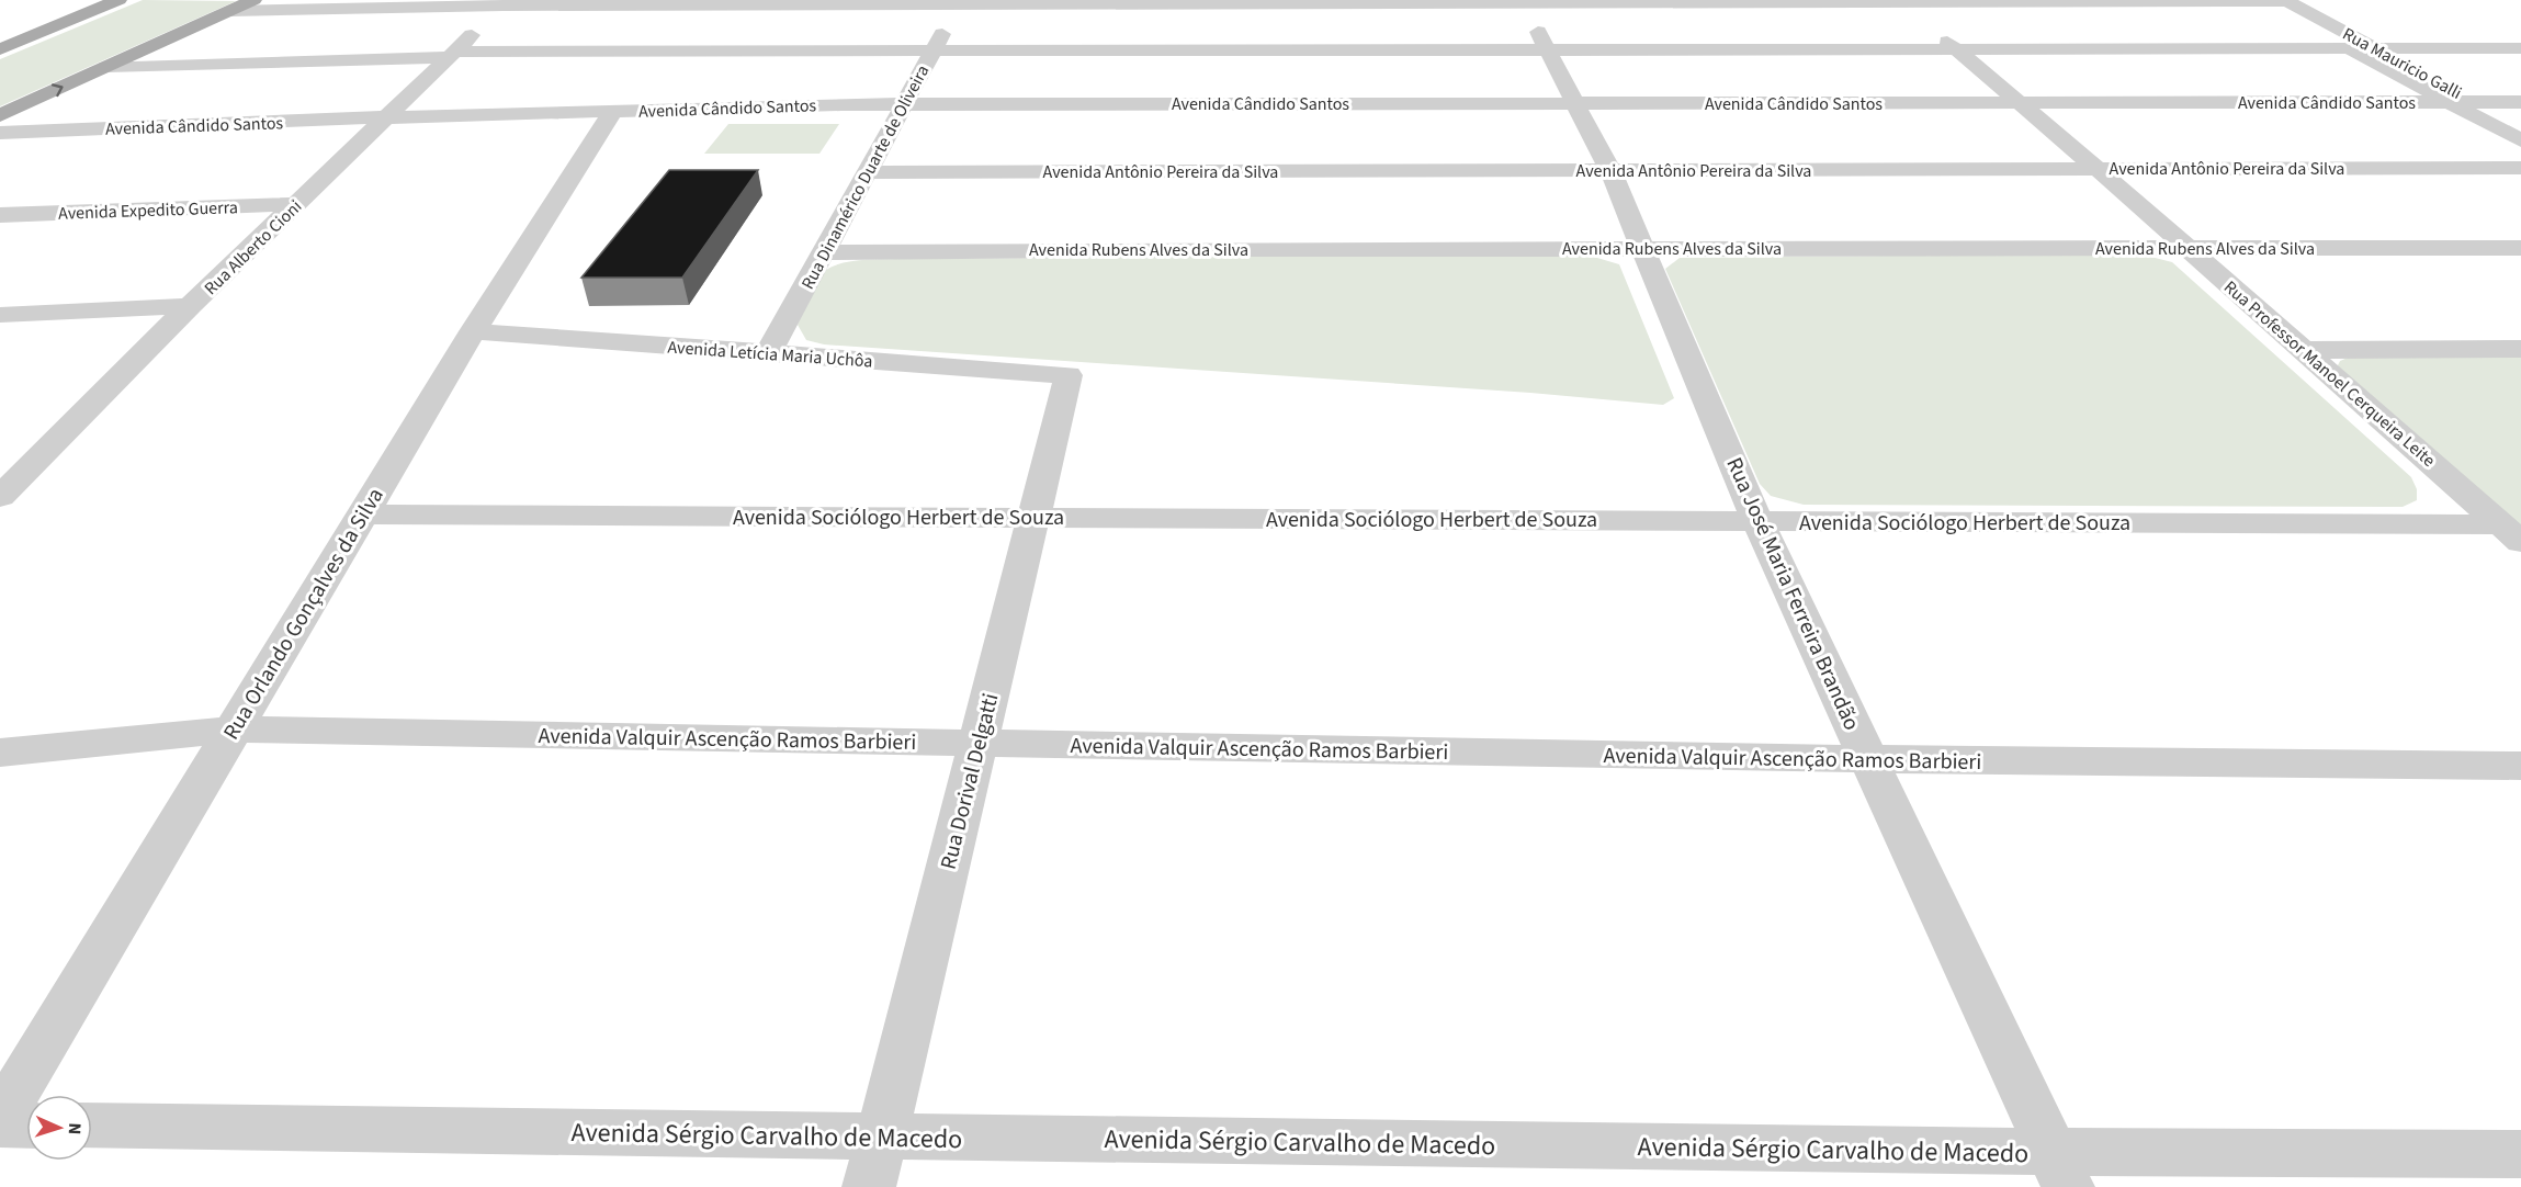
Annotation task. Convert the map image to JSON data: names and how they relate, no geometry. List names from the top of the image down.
{
  "streets": {
    "street": [
      "Rua Mauricio Galli",
      "Avenida Cândido Santos",
      "Avenida Antônio Pereira da Silva",
      "Rua Dinamérico Duarte de Oliveira",
      "Avenida Expedito Guerra",
      "Rua Alberto Cioni",
      "Avenida Rubens Alves da Silva",
      "Avenida Letícia Maria Uchôa",
      "Rua Professor Manoel Cerqueira Leite",
      "Avenida Sociólogo Herbert de Souza",
      "Rua José Maria Ferreira Brandão",
      "Rua Orlando Gonçalves da Silva",
      "Avenida Valquir Ascenção Ramos Barbieri",
      "Rua Dorival Delgatti",
      "Avenida Sérgio Carvalho de Macedo"
    ]
  },
  "crossings": [
    ["Rua Mauricio Galli", "Avenida Cândido Santos"],
    ["Avenida Cândido Santos", "Rua Dinamérico Duarte de Oliveira"],
    ["Avenida Cândido Santos", "Rua Alberto Cioni"],
    ["Avenida Cândido Santos", "Rua Professor Manoel Cerqueira Leite"],
    ["Avenida Cândido Santos", "Rua José Maria Ferreira Brandão"],
    ["Avenida Cândido Santos", "Rua Orlando Gonçalves da Silva"],
    ["Avenida Antônio Pereira da Silva", "Rua Dinamérico Duarte de Oliveira"],
    ["Avenida Antônio Pereira da Silva", "Rua Professor Manoel Cerqueira Leite"],
    ["Avenida Antônio Pereira da Silva", "Rua José Maria Ferreira Brandão"],
    ["Rua Dinamérico Duarte de Oliveira", "Avenida Rubens Alves da Silva"],
    ["Rua Dinamérico Duarte de Oliveira", "Avenida Letícia Maria Uchôa"],
    ["Avenida Expedito Guerra", "Rua Alberto Cioni"],
    ["Avenida Rubens Alves da Silva", "Rua Professor Manoel Cerqueira Leite"],
    ["Avenida Rubens Alves da Silva", "Rua José Maria Ferreira Brandão"],
    ["Avenida Letícia Maria Uchôa", "Rua Orlando Gonçalves da Silva"],
    ["Avenida Letícia Maria Uchôa", "Rua Dorival Delgatti"],
    ["Rua Professor Manoel Cerqueira Leite", "Avenida Sociólogo Herbert de Souza"],
    ["Avenida Sociólogo Herbert de Souza", "Rua José Maria Ferreira Brandão"],
    ["Avenida Sociólogo Herbert de Souza", "Rua Orlando Gonçalves da Silva"],
    ["Avenida Sociólogo Herbert de Souza", "Rua Dorival Delgatti"],
    ["Rua José Maria Ferreira Brandão", "Avenida Valquir Ascenção Ramos Barbieri"],
    ["Rua José Maria Ferreira Brandão", "Avenida Sérgio Carvalho de Macedo"],
    ["Rua Orlando Gonçalves da Silva", "Avenida Valquir Ascenção Ramos Barbieri"],
    ["Avenida Valquir Ascenção Ramos Barbieri", "Rua Dorival Delgatti"],
    ["Rua Dorival Delgatti", "Avenida Sérgio Carvalho de Macedo"]
  ],
  "north": "right"
}
